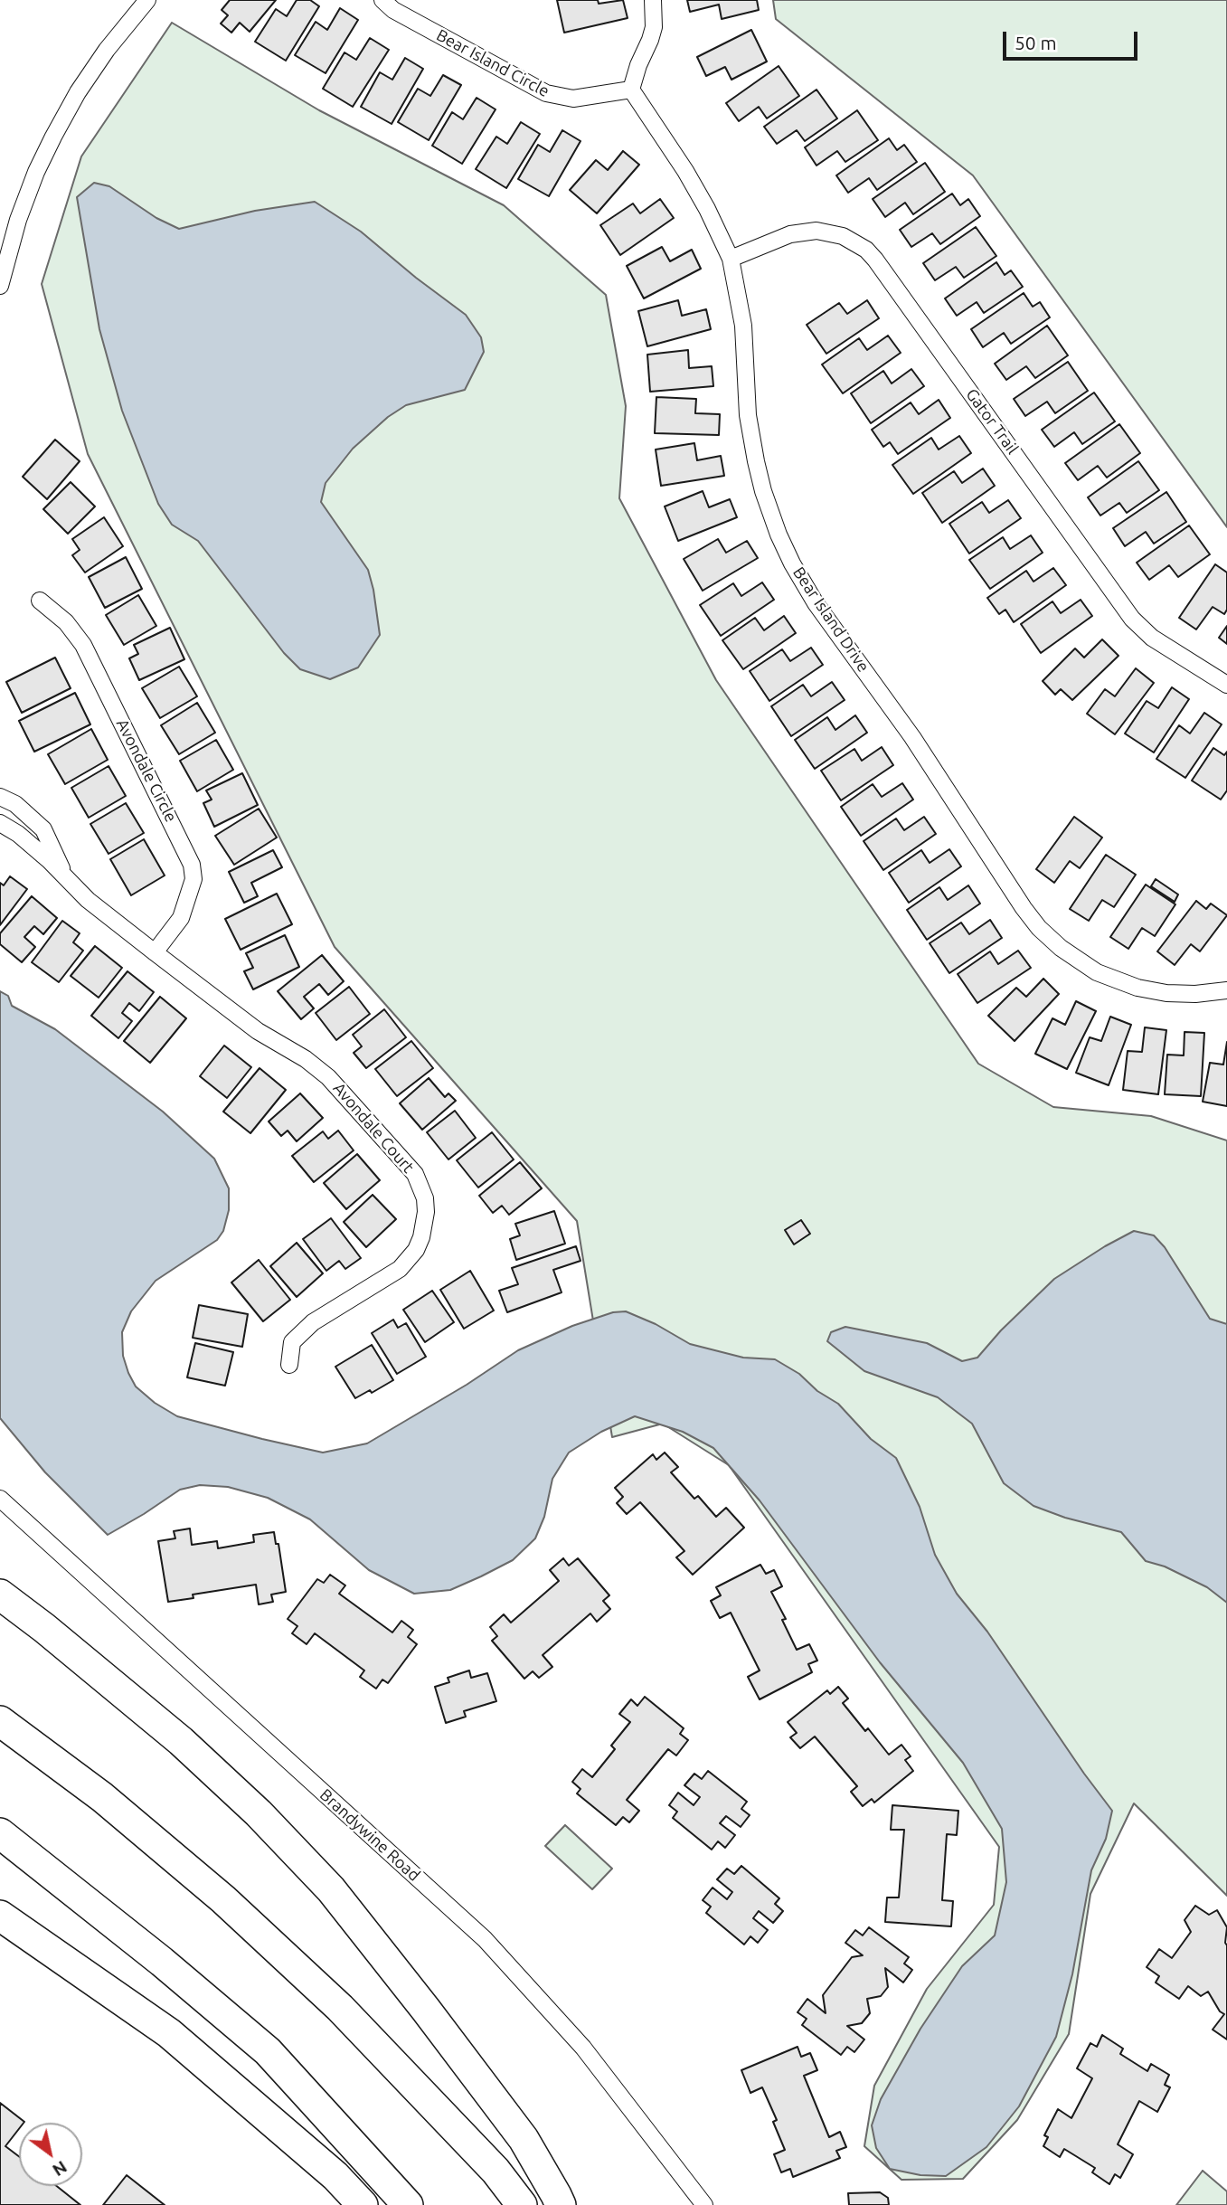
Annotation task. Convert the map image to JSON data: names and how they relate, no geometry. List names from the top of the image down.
{
  "streets": {
    "street": [
      "Bear Island Circle",
      "Gator Trail",
      "Bear Island Drive",
      "Avondale Circle",
      "Avondale Court",
      "Brandywine Road"
    ]
  },
  "crossings": [
    ["Bear Island Circle", "Bear Island Drive"],
    ["Gator Trail", "Bear Island Drive"],
    ["Avondale Circle", "Avondale Court"]
  ],
  "scale_bar": "50 m",
  "north": "bottom right"
}
